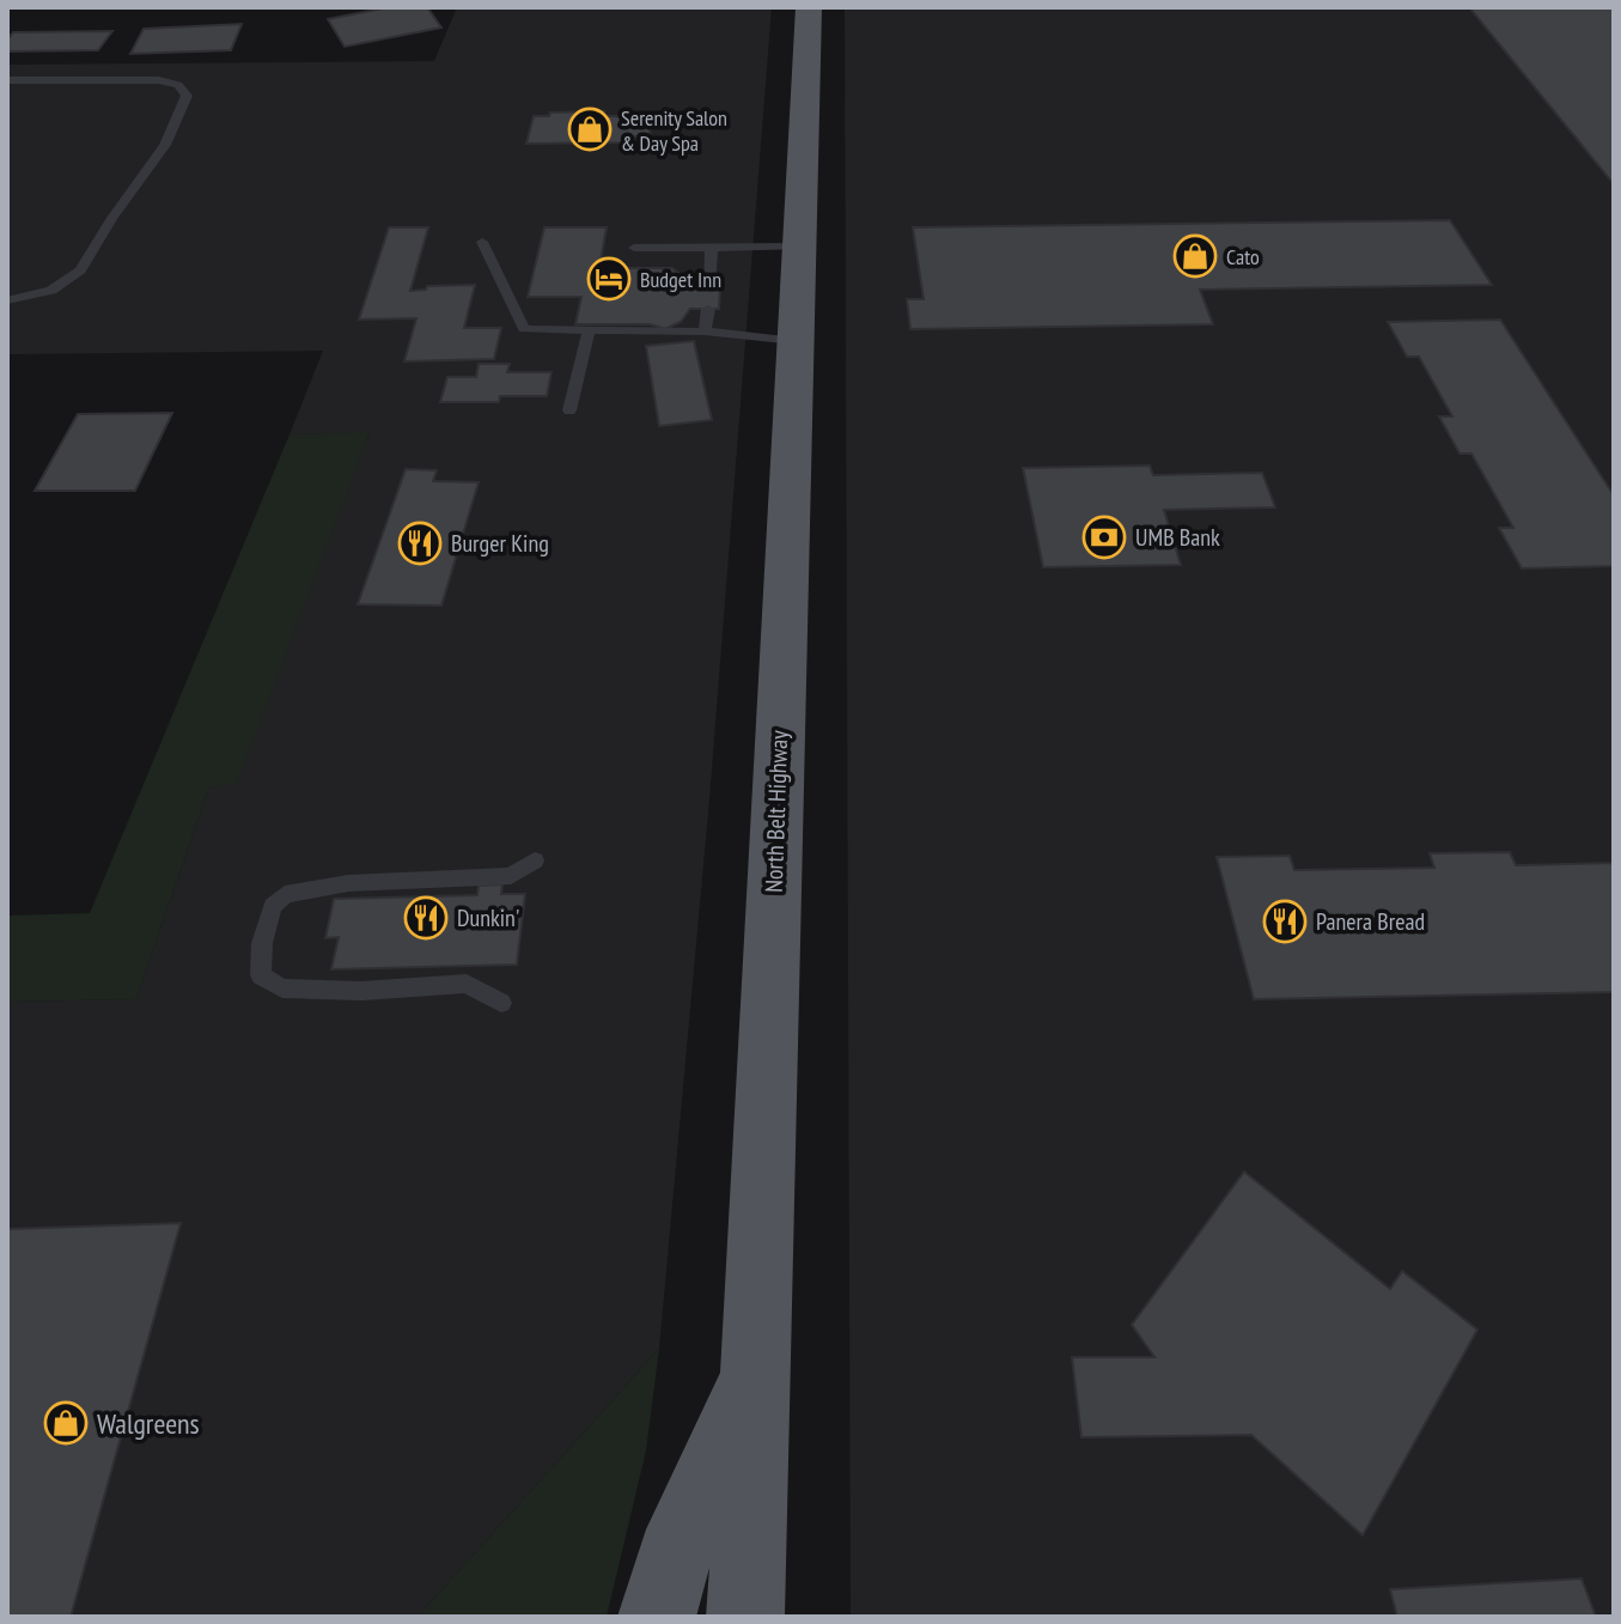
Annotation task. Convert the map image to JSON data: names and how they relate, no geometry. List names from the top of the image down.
{
  "streets": {
    "main road": ["North Belt Highway"]
  },
  "places": {
    "shop": ["Serenity Salon & Day Spa", "Cato", "Walgreens"],
    "hotel": ["Budget Inn"],
    "bank": ["UMB Bank"],
    "restaurant": ["Burger King", "Dunkin'", "Panera Bread"]
  }
}
